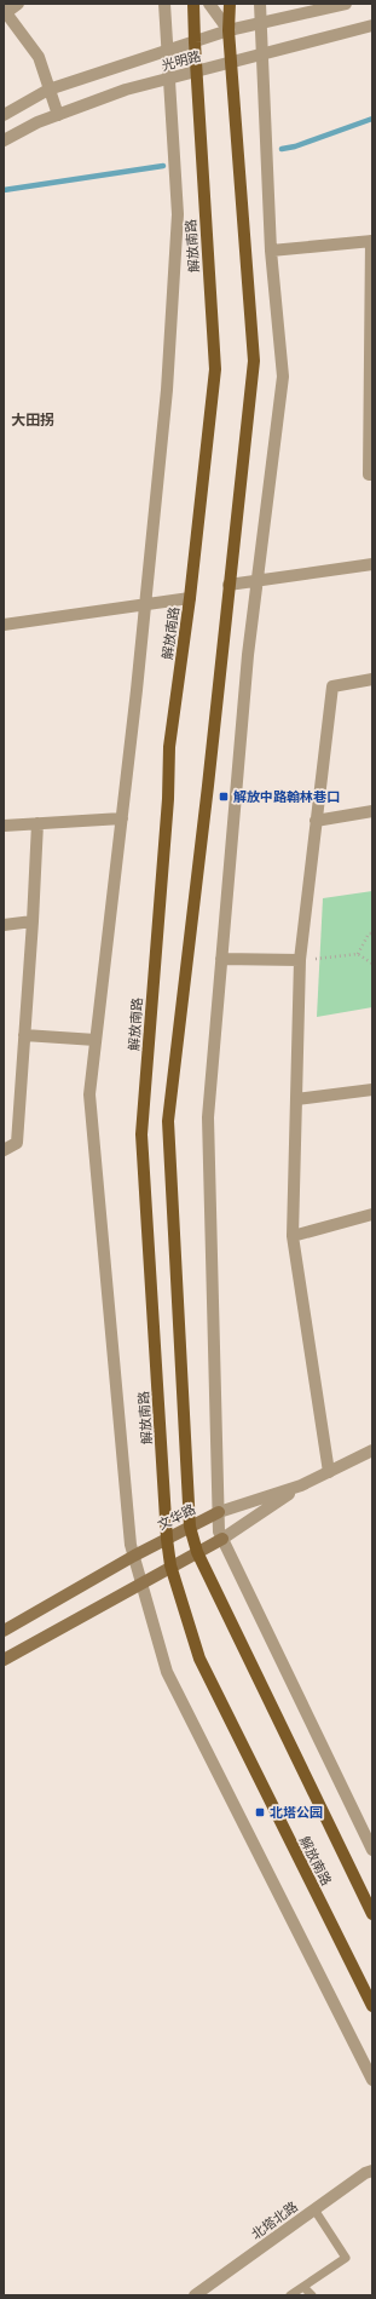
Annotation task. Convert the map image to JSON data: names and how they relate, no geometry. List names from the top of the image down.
{
  "streets": {
    "main road": ["解放南路", "文华路"],
    "street": ["光明路", "北塔北路"]
  },
  "crossings": [
    ["光明路", "解放南路"],
    ["解放南路", "文华路"]
  ],
  "districts": ["大田拐"],
  "places": {
    "transit": ["解放中路翰林巷口", "北塔公园"]
  }
}
